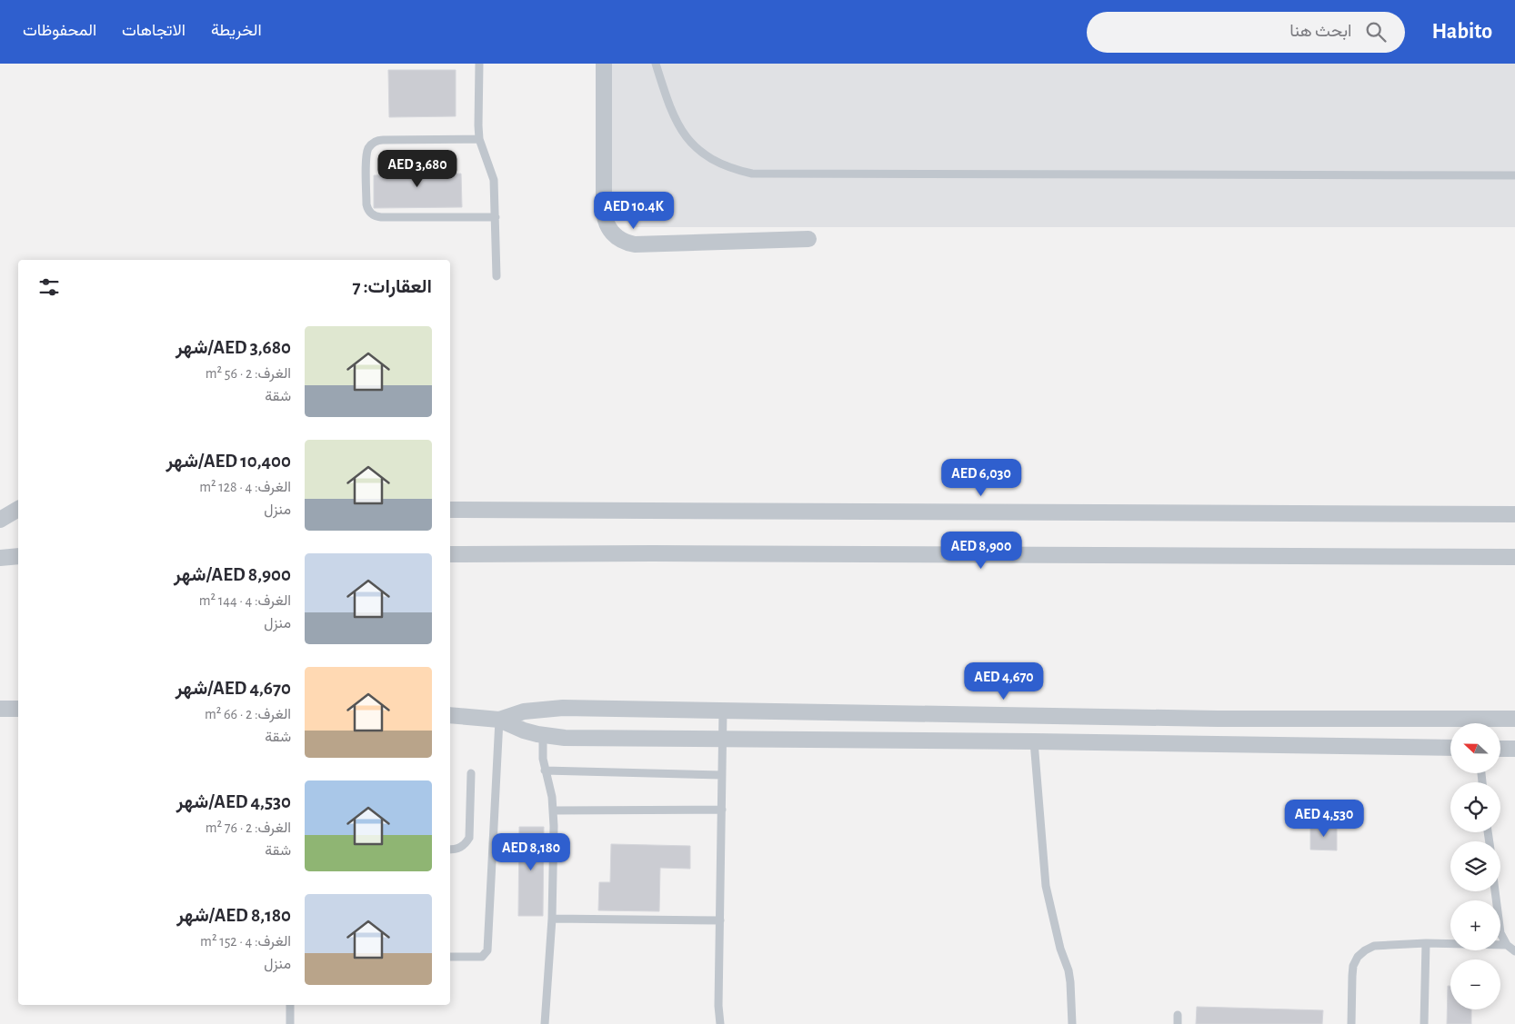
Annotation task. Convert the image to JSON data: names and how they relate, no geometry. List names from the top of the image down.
{
  "north": "left",
  "page": {
    "header": "Habito",
    "search": "ابحث هنا",
    "nav": ["الخريطة", "الاتجاهات", "المحفوظات"],
    "price": [
      "AED 3,680",
      "AED 10.4K",
      "AED 6,030",
      "AED 8,900",
      "AED 4,670",
      "AED 4,530",
      "AED 8,180"
    ],
    "heading": "العقارات: 7",
    "list": [
      {
        "name": "AED 3,680/شهر",
        "note": "الغرف: 2 · 56 m² · شقة"
      },
      {
        "name": "AED 10,400/شهر",
        "note": "الغرف: 4 · 128 m² · منزل"
      },
      {
        "name": "AED 8,900/شهر",
        "note": "الغرف: 4 · 144 m² · منزل"
      },
      {
        "name": "AED 4,670/شهر",
        "note": "الغرف: 2 · 66 m² · شقة"
      },
      {
        "name": "AED 4,530/شهر",
        "note": "الغرف: 2 · 76 m² · شقة"
      },
      {
        "name": "AED 8,180/شهر",
        "note": "الغرف: 4 · 152 m² · منزل"
      }
    ],
    "map_buttons": ["+", "−"]
  }
}
